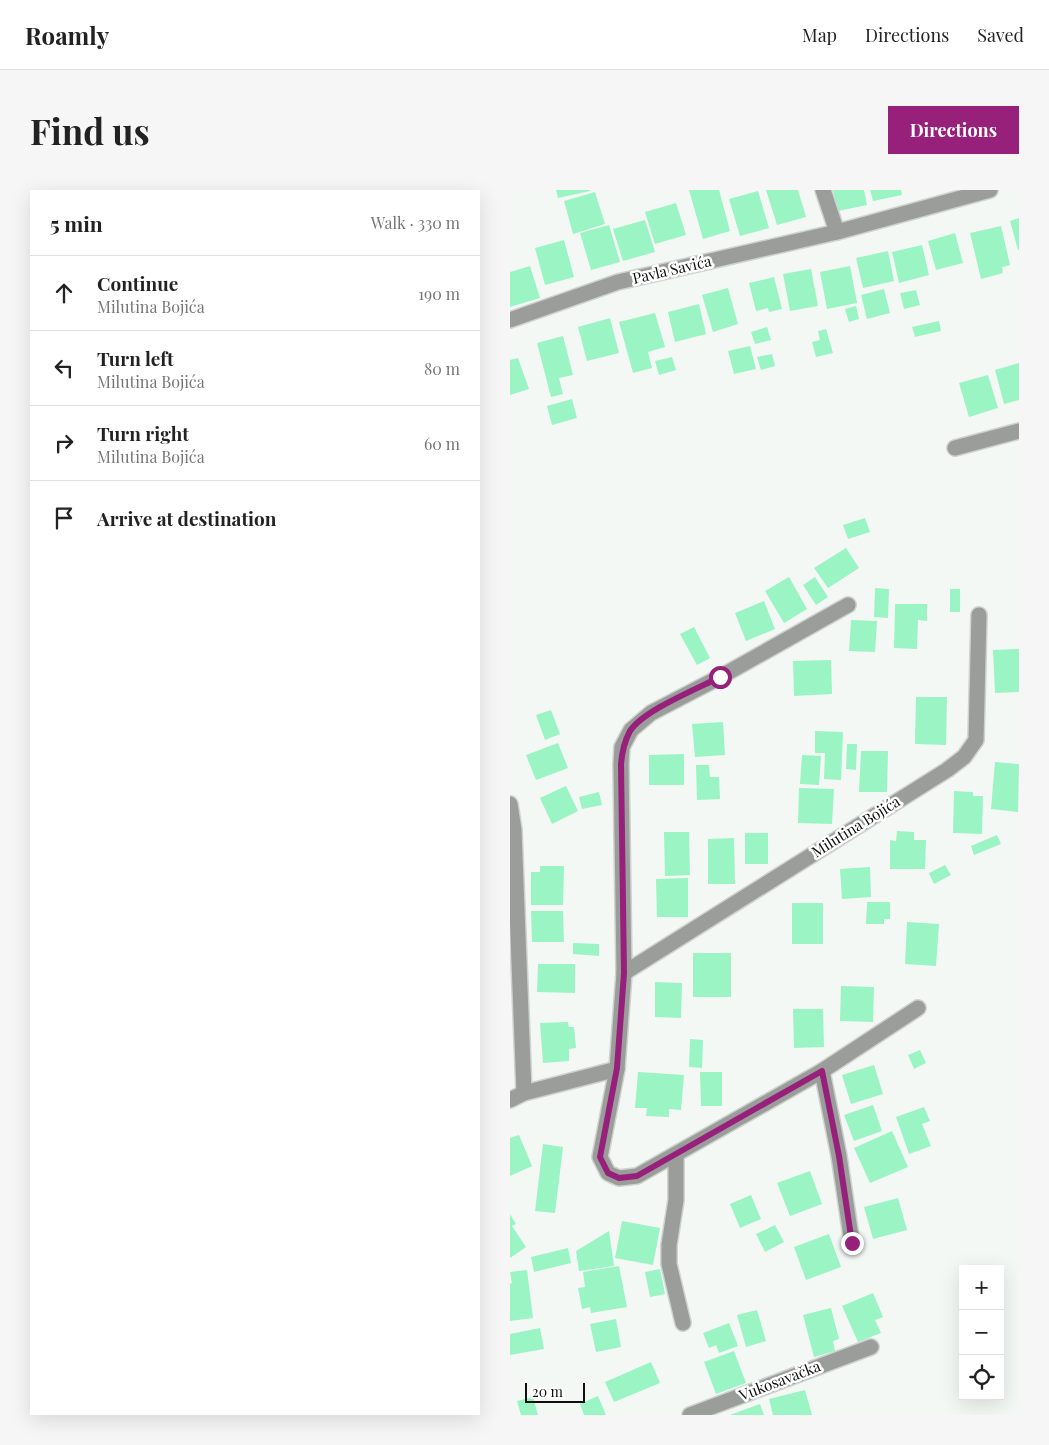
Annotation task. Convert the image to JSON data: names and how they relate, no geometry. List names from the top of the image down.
{
  "streets": {
    "street": ["Pavla Savića", "Milutina Bojića", "Vukosavačka"]
  },
  "scale_bar": "20 m",
  "page": {
    "header": "Roamly",
    "nav": ["Map", "Directions", "Saved"],
    "buttons": "Directions",
    "title": "Find us",
    "heading": ["5 min", "Walk · 330 m"],
    "list": [
      ["Continue", "Milutina Bojića", "190 m"],
      ["Turn left", "Milutina Bojića", "80 m"],
      ["Turn right", "Milutina Bojića", "60 m"],
      "Arrive at destination"
    ],
    "map_buttons": ["+", "−"],
    "scale": "20 m"
  }
}
